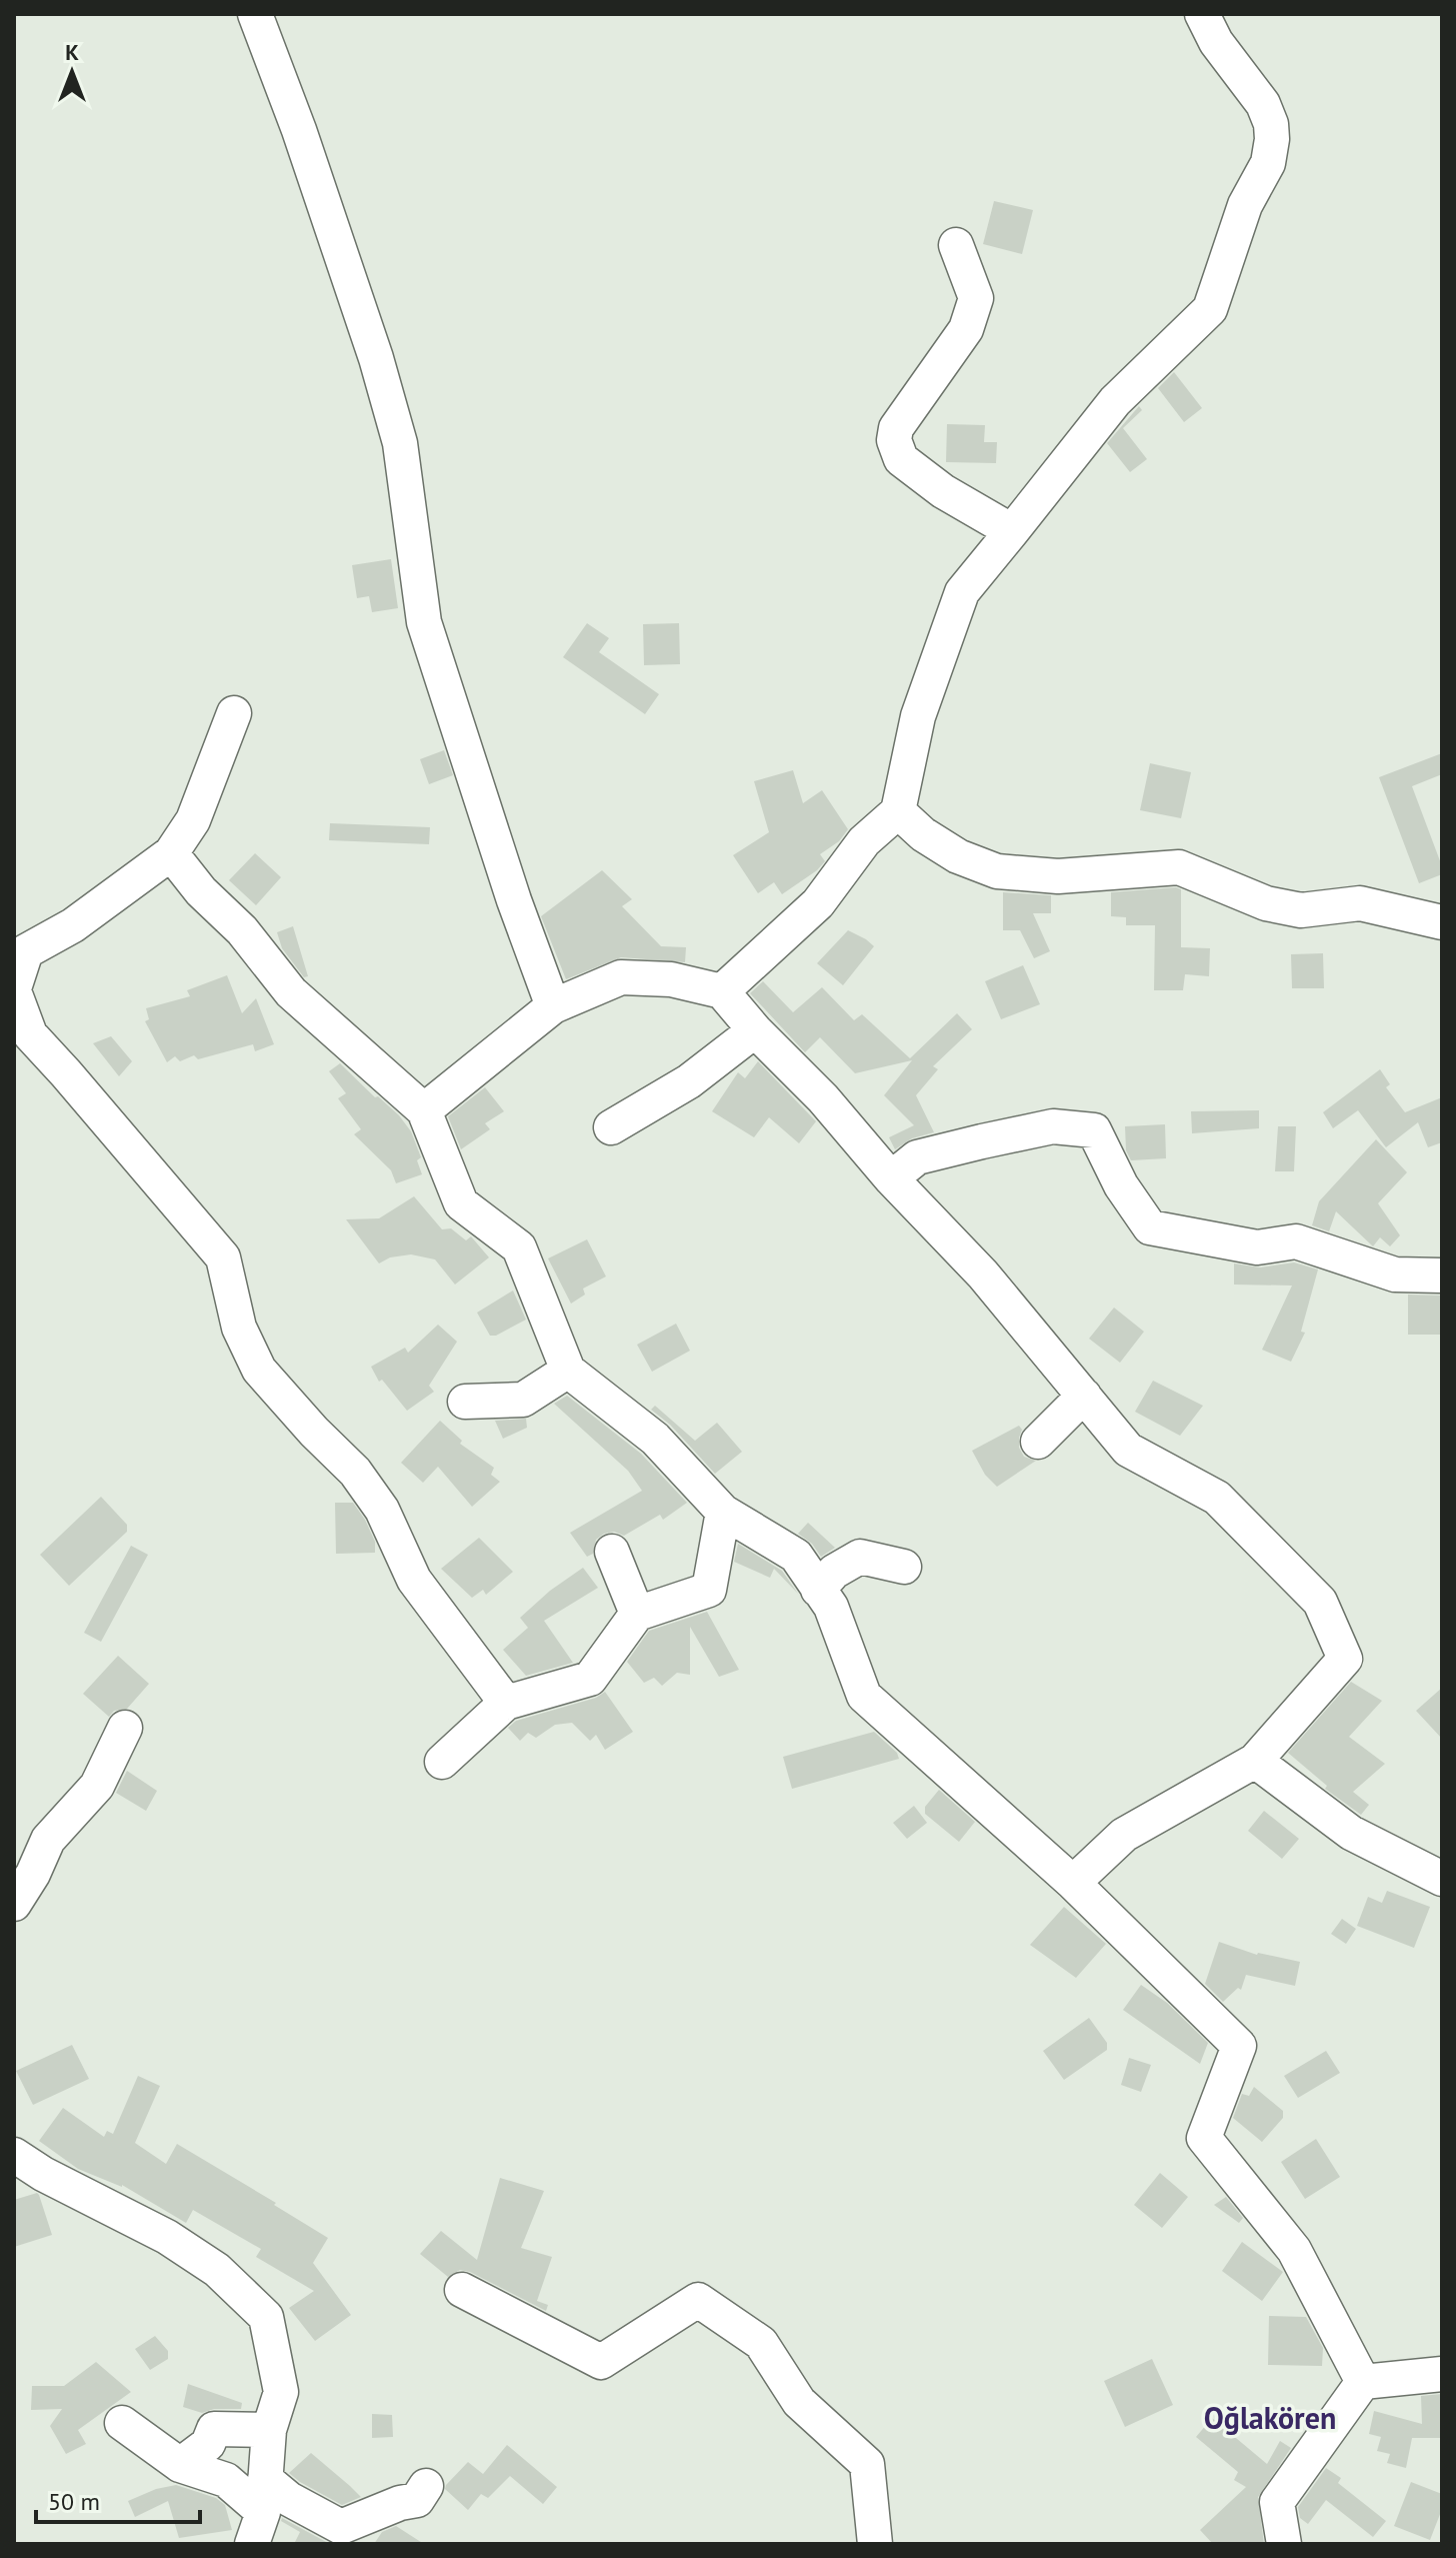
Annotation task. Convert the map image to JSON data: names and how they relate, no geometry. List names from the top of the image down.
{
  "districts": ["Oğlakören"],
  "scale_bar": "50 m",
  "north": "top"
}
